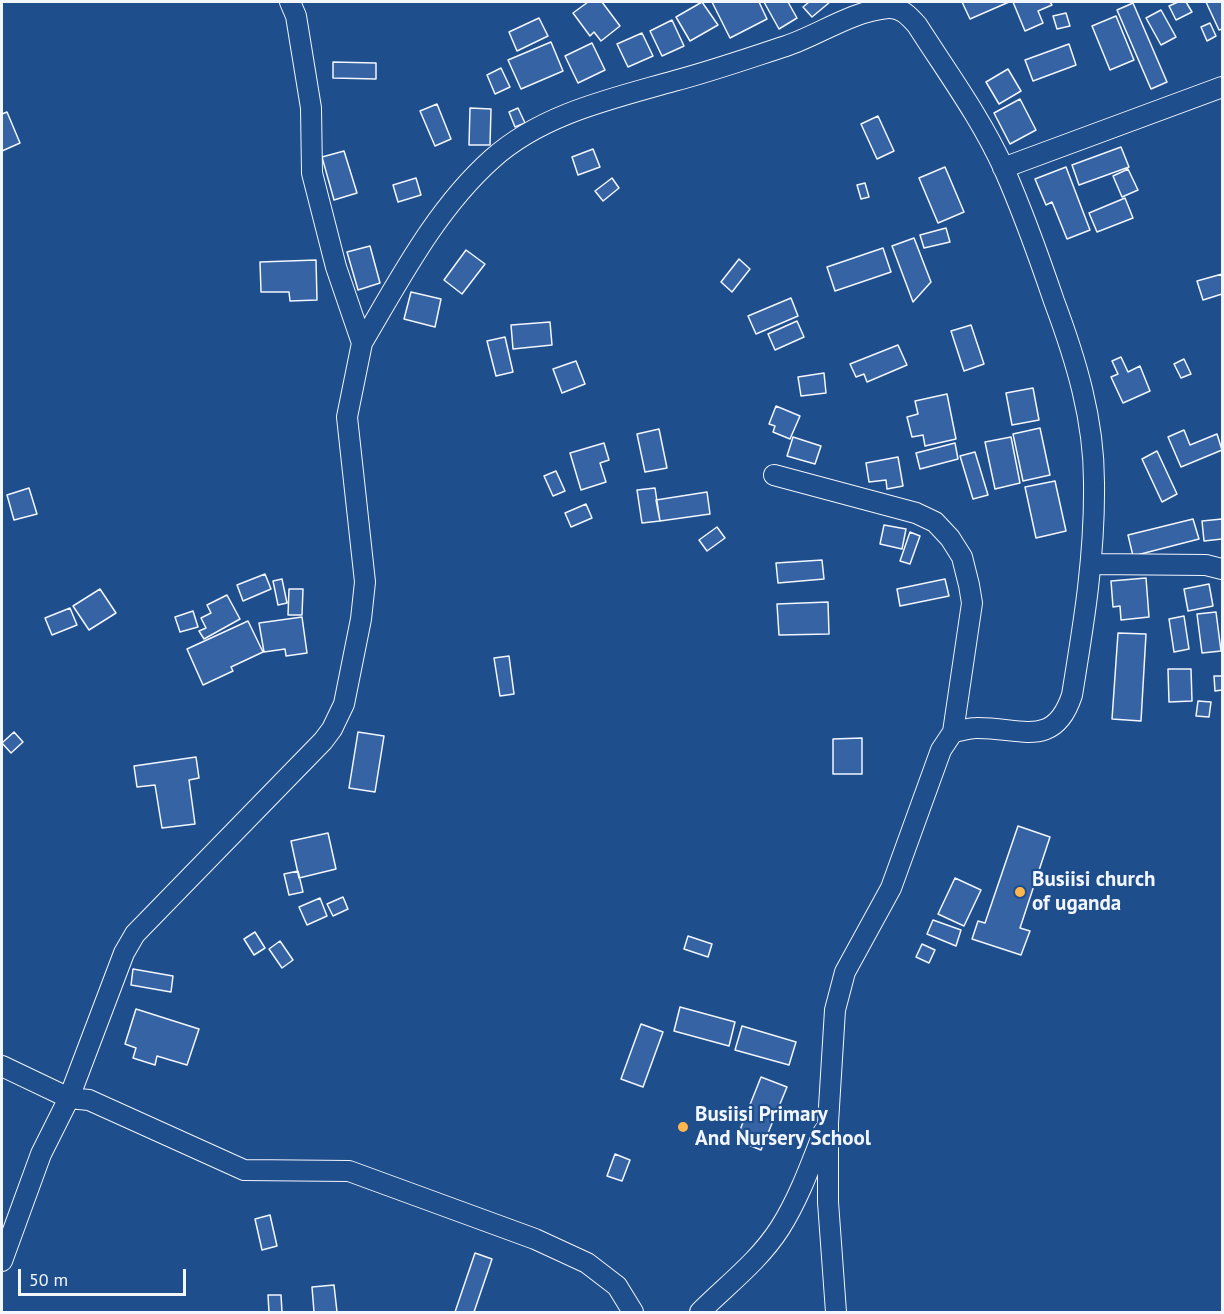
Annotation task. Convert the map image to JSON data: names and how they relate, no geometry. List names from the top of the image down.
{
  "places": ["Busiisi church of uganda", "Busiisi Primary And Nursery School"],
  "scale_bar": "50 m"
}
